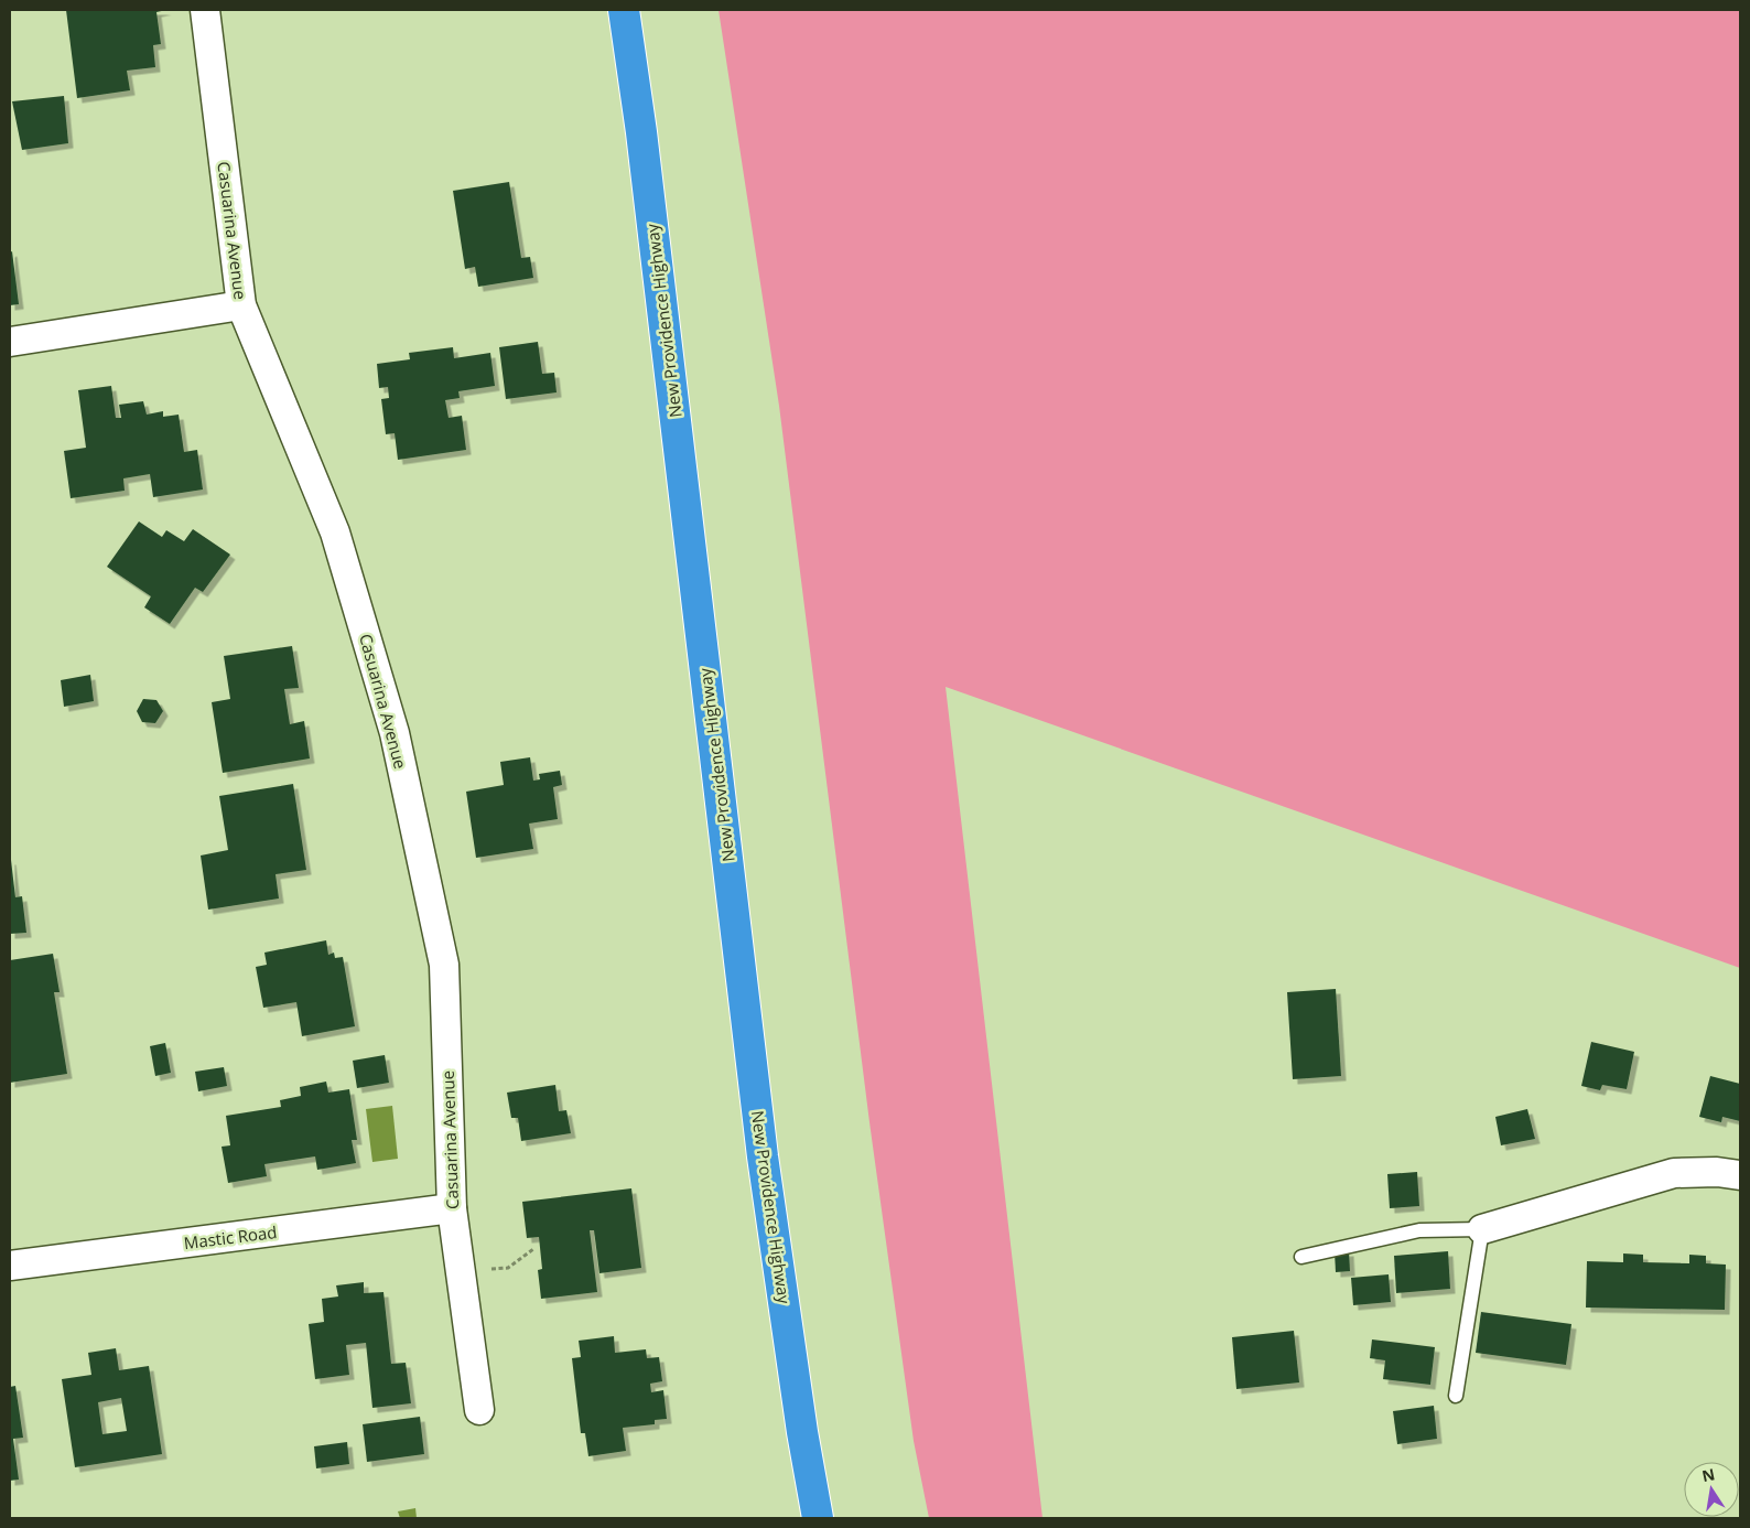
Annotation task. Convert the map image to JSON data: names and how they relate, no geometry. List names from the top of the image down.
{
  "streets": {
    "highway": ["New Providence Highway"],
    "street": ["Casuarina Avenue", "Mastic Road"]
  },
  "crossings": [
    ["Casuarina Avenue", "Mastic Road"]
  ],
  "north": "top"
}
